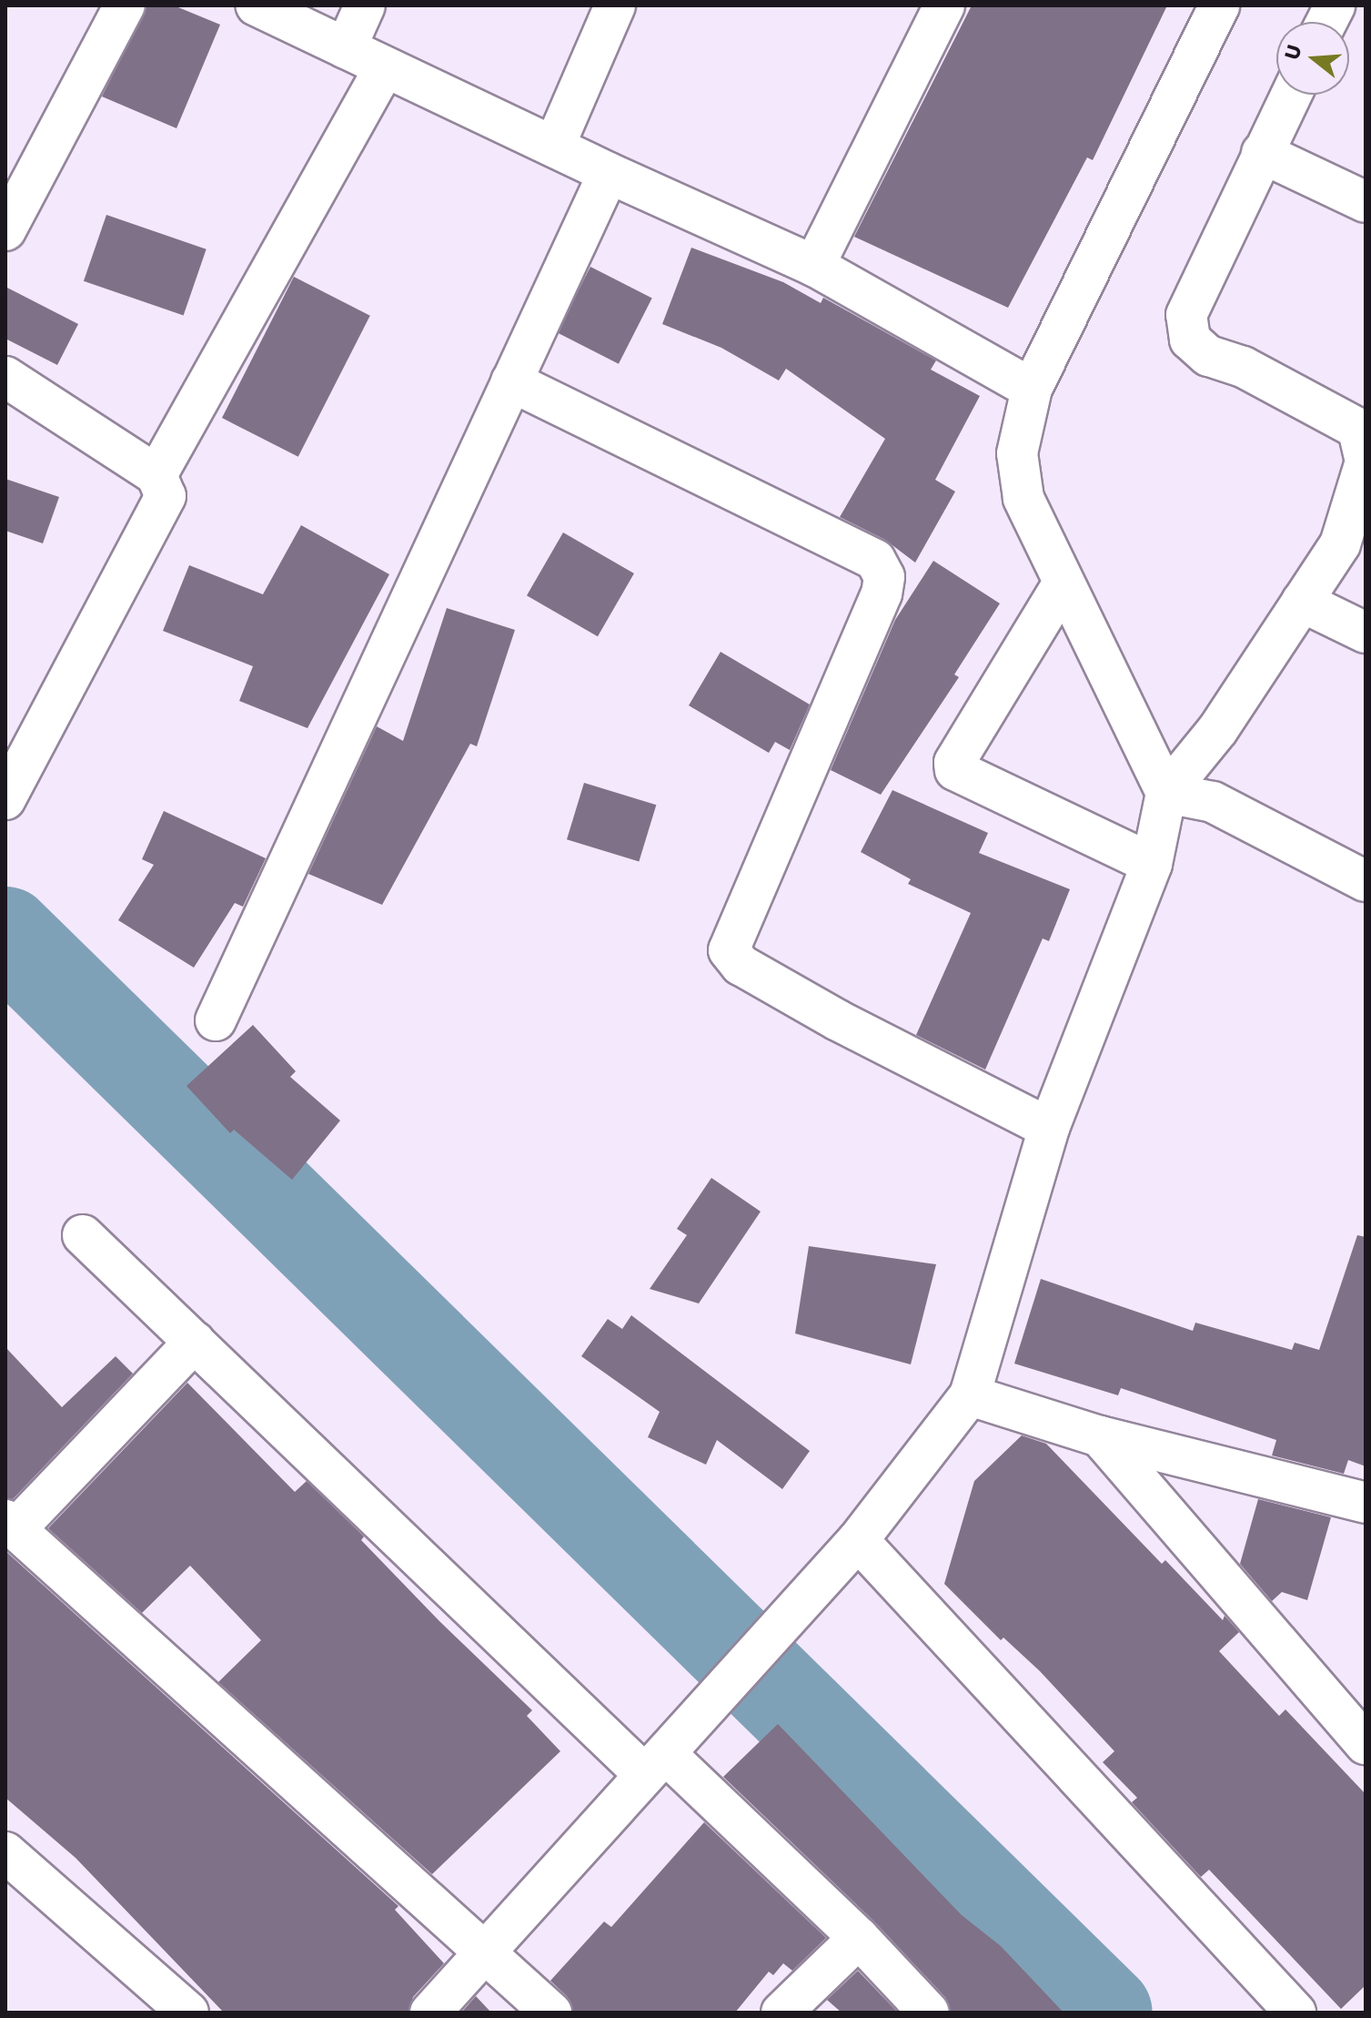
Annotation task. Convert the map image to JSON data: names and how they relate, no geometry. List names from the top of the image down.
{
  "north": "left"
}
